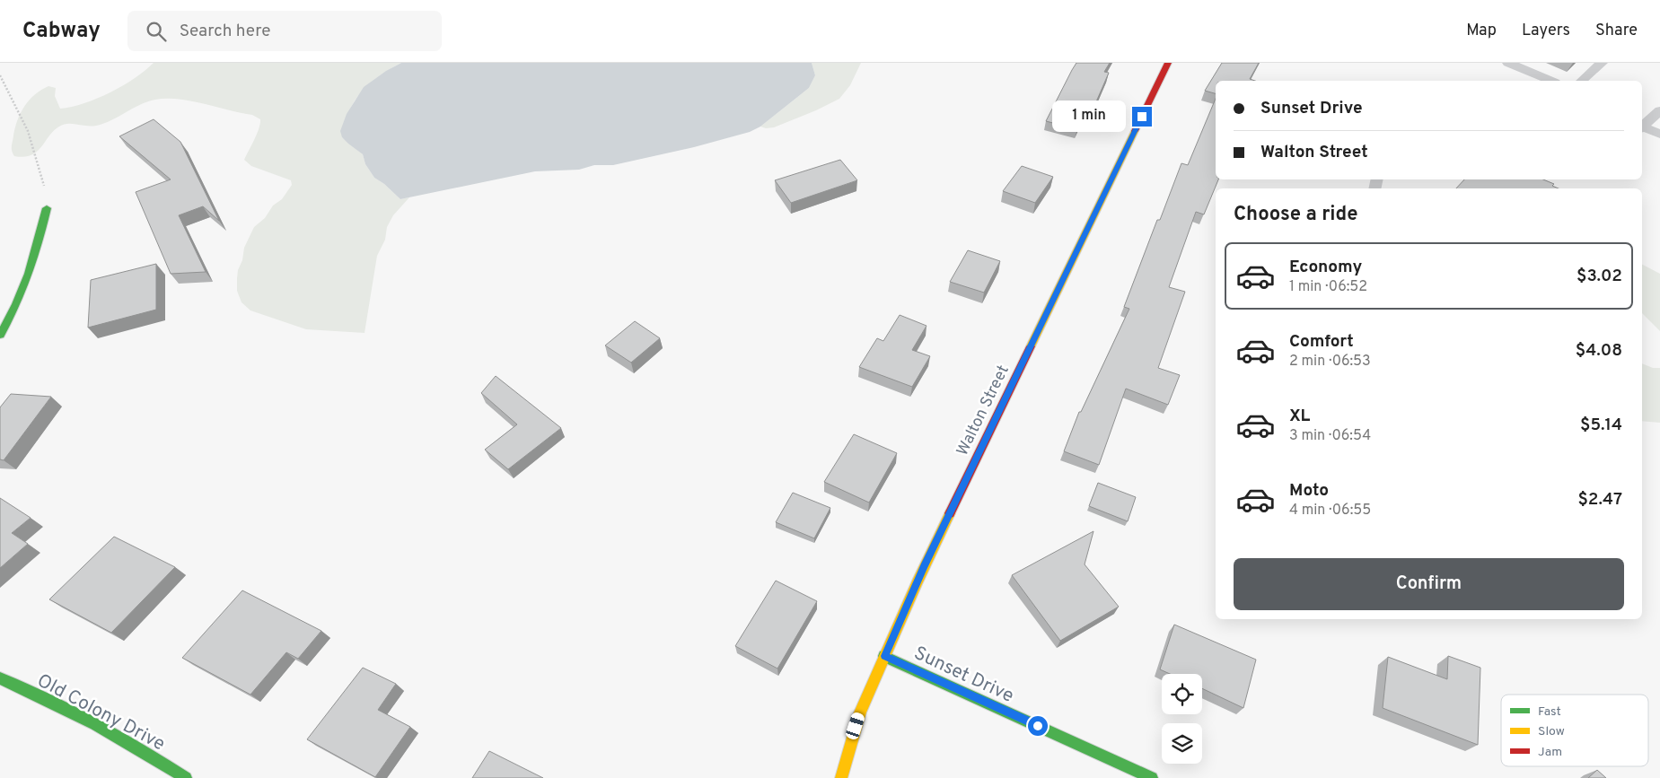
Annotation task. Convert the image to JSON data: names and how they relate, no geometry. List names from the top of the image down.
{
  "streets": {
    "street": ["Walton Street", "Sunset Drive", "Old Colony Drive"]
  },
  "crossings": [
    ["Walton Street", "Sunset Drive"]
  ],
  "legend": ["Fast", "Slow", "Jam"],
  "page": {
    "header": "Cabway",
    "search": "Search here",
    "nav": ["Map", "Layers", "Share"],
    "banner": ["Sunset Drive", "Walton Street"],
    "bubble": "1 min",
    "heading": "Choose a ride",
    "list": [
      {
        "name": "Economy",
        "note": "1 min · 06:52",
        "value": "$3.02"
      },
      {
        "name": "Comfort",
        "note": "2 min · 06:53",
        "value": "$4.08"
      },
      {
        "name": "XL",
        "note": "3 min · 06:54",
        "value": "$5.14"
      },
      {
        "name": "Moto",
        "note": "4 min · 06:55",
        "value": "$2.47"
      }
    ],
    "buttons": "Confirm"
  }
}
